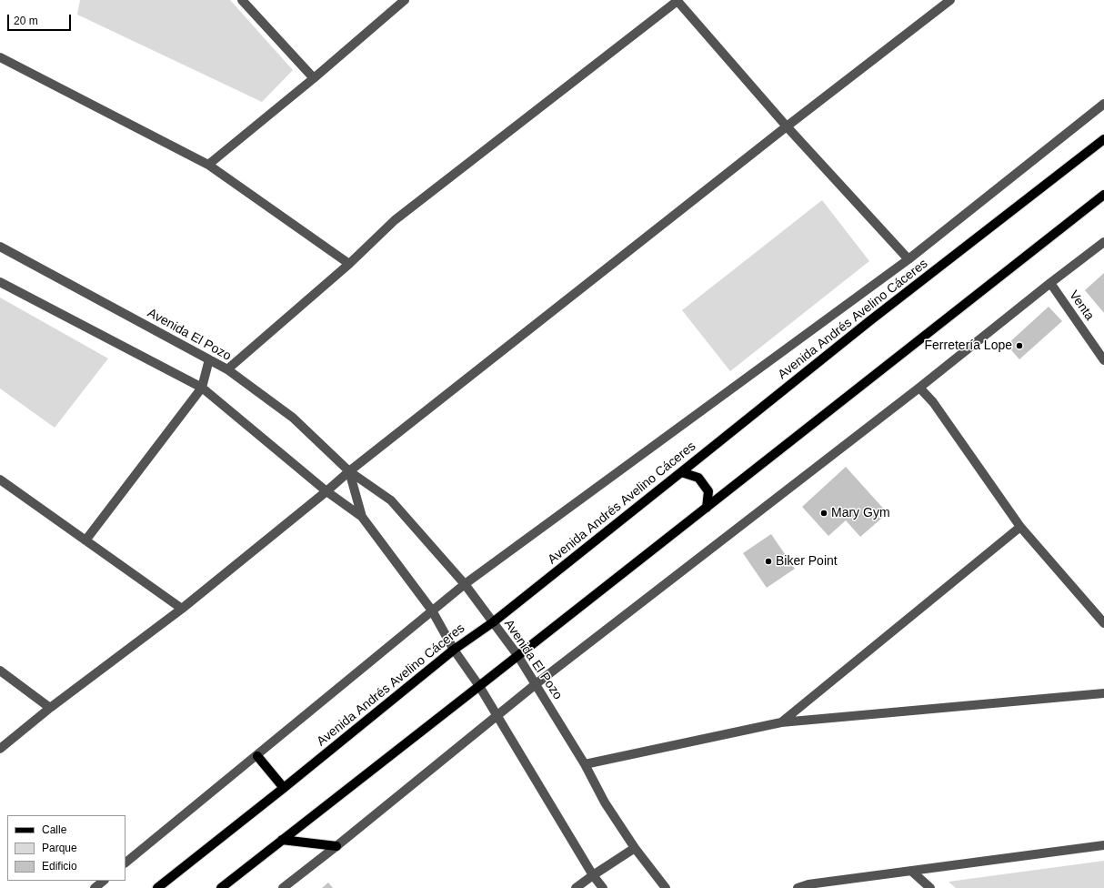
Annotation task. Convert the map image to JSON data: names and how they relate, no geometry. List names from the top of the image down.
{
  "streets": {
    "main road": ["Avenida Andrés Avelino Cáceres"],
    "street": ["Venta", "Avenida El Pozo"]
  },
  "crossings": [
    ["Avenida Andrés Avelino Cáceres", "Avenida El Pozo"]
  ],
  "places": ["Ferretería Lope", "Mary Gym", "Biker Point"],
  "legend": ["Calle", "Parque", "Edificio"],
  "scale_bar": "20 m"
}
